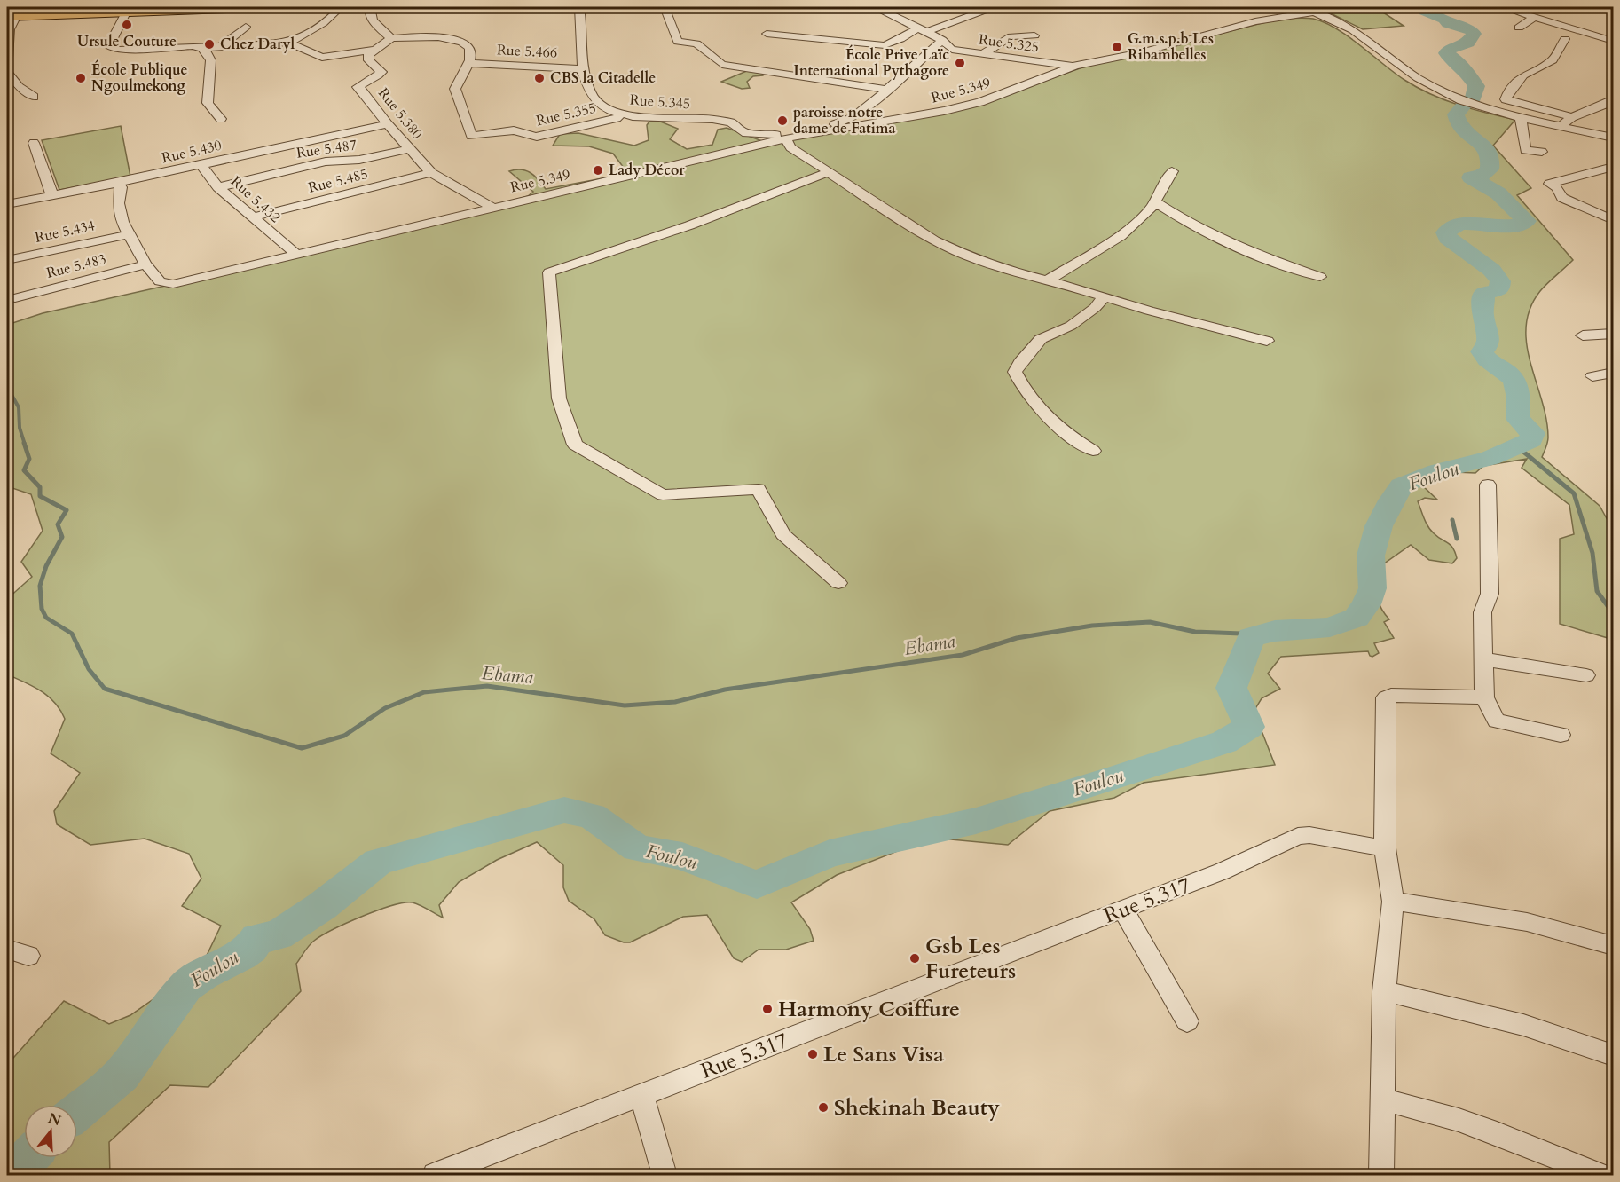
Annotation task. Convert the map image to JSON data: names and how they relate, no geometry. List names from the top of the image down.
{
  "streets": {
    "street": [
      "Rue 5.325",
      "Rue 5.466",
      "Rue 5.349",
      "Rue 5.345",
      "Rue 5.380",
      "Rue 5.355",
      "Rue 5.487",
      "Rue 5.430",
      "Rue 5.485",
      "Rue 5.432",
      "Rue 5.434",
      "Rue 5.483",
      "Rue 5.317"
    ]
  },
  "crossings": [
    ["Rue 5.325", "Rue 5.349"],
    ["Rue 5.466", "Rue 5.345"],
    ["Rue 5.466", "Rue 5.355"],
    ["Rue 5.349", "Rue 5.345"],
    ["Rue 5.349", "Rue 5.380"],
    ["Rue 5.349", "Rue 5.432"],
    ["Rue 5.349", "Rue 5.483"],
    ["Rue 5.345", "Rue 5.355"],
    ["Rue 5.380", "Rue 5.487"],
    ["Rue 5.380", "Rue 5.430"],
    ["Rue 5.380", "Rue 5.485"],
    ["Rue 5.487", "Rue 5.432"],
    ["Rue 5.430", "Rue 5.432"],
    ["Rue 5.485", "Rue 5.432"]
  ],
  "water": ["Foulou", "Ebama"],
  "places": [
    "Ursule Couture",
    "Chez Daryl",
    "G.m.s.p.b Les Ribambelles",
    "École Prive Laïc International Pythagore",
    "École Publique Ngoulmekong",
    "CBS la Citadelle",
    "paroisse notre dame de Fatima",
    "Lady Décor",
    "Gsb Les Fureteurs",
    "Harmony Coiffure",
    "Le Sans Visa",
    "Shekinah Beauty"
  ],
  "north": "top"
}
